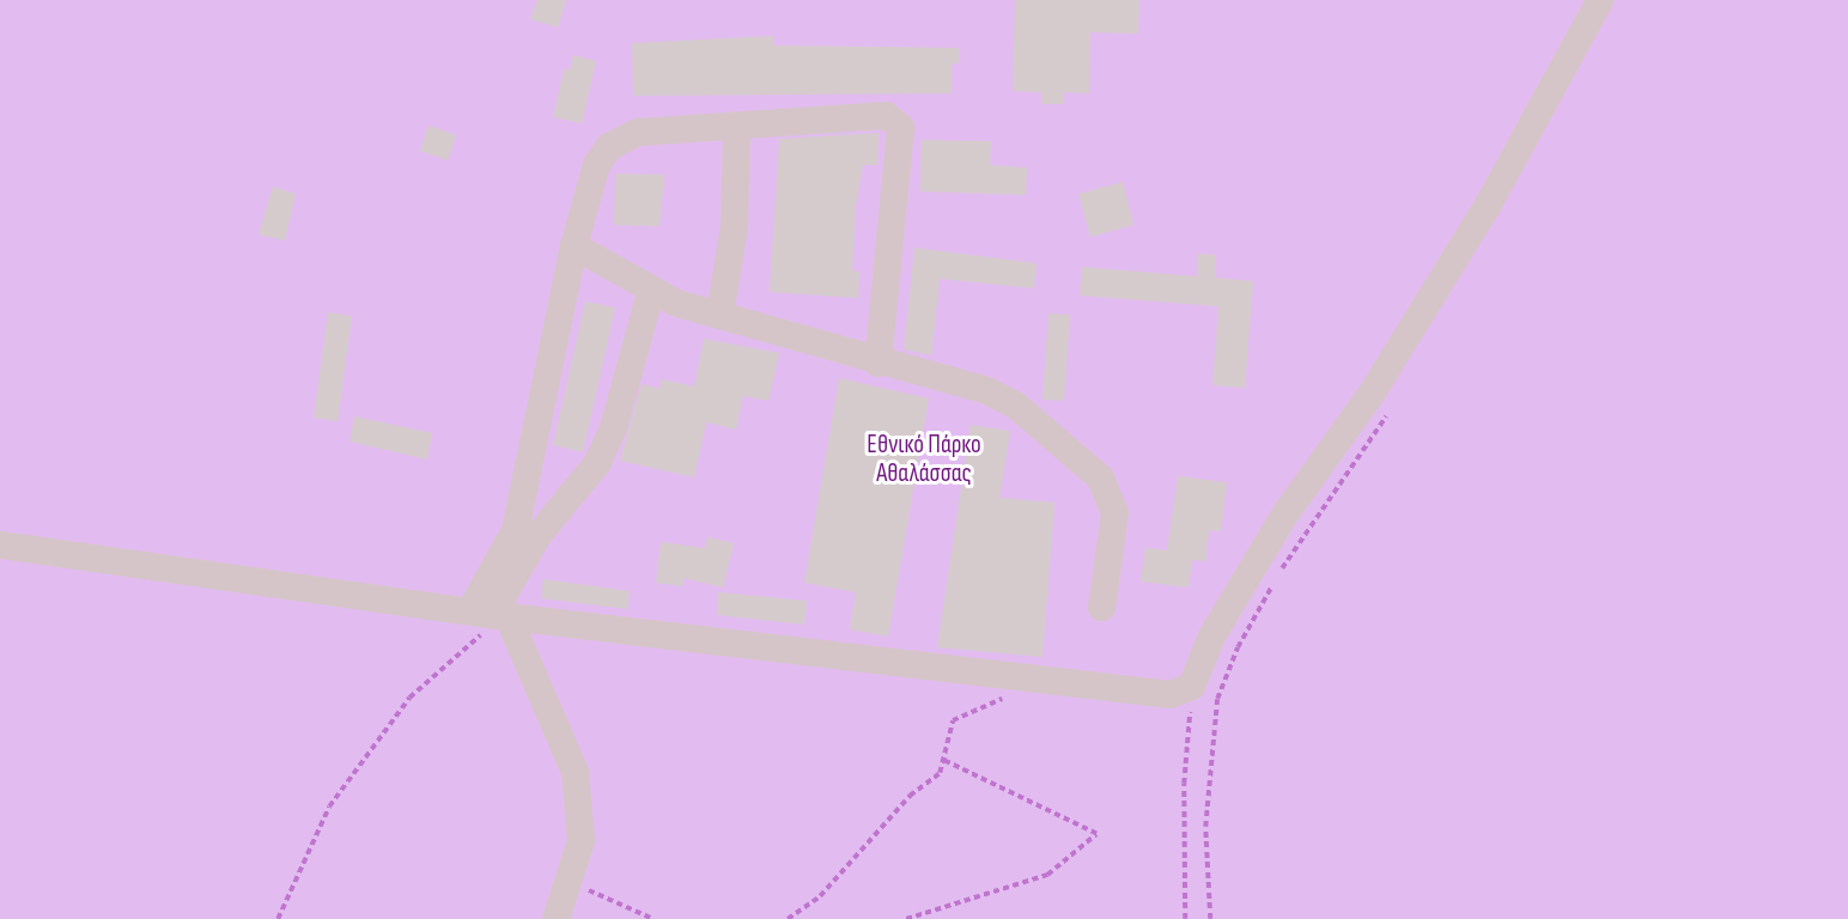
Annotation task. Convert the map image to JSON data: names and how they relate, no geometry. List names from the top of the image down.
{
  "parks": ["Εθνικό Πάρκο Αθαλάσσας"]
}
